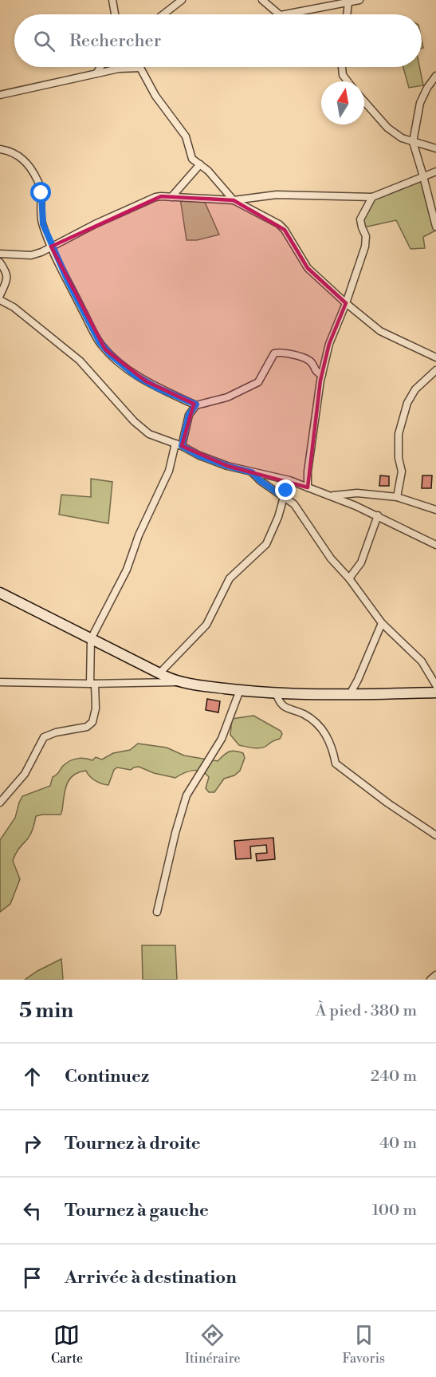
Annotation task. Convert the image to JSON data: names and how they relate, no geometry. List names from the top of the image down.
{
  "north": "top",
  "page": {
    "search": "Rechercher",
    "heading": ["5 min", "À pied · 380 m"],
    "list": [
      ["Continuez", "240 m"],
      ["Tournez à droite", "40 m"],
      ["Tournez à gauche", "100 m"],
      "Arrivée à destination"
    ],
    "nav": ["Carte", "Itinéraire", "Favoris"]
  }
}
